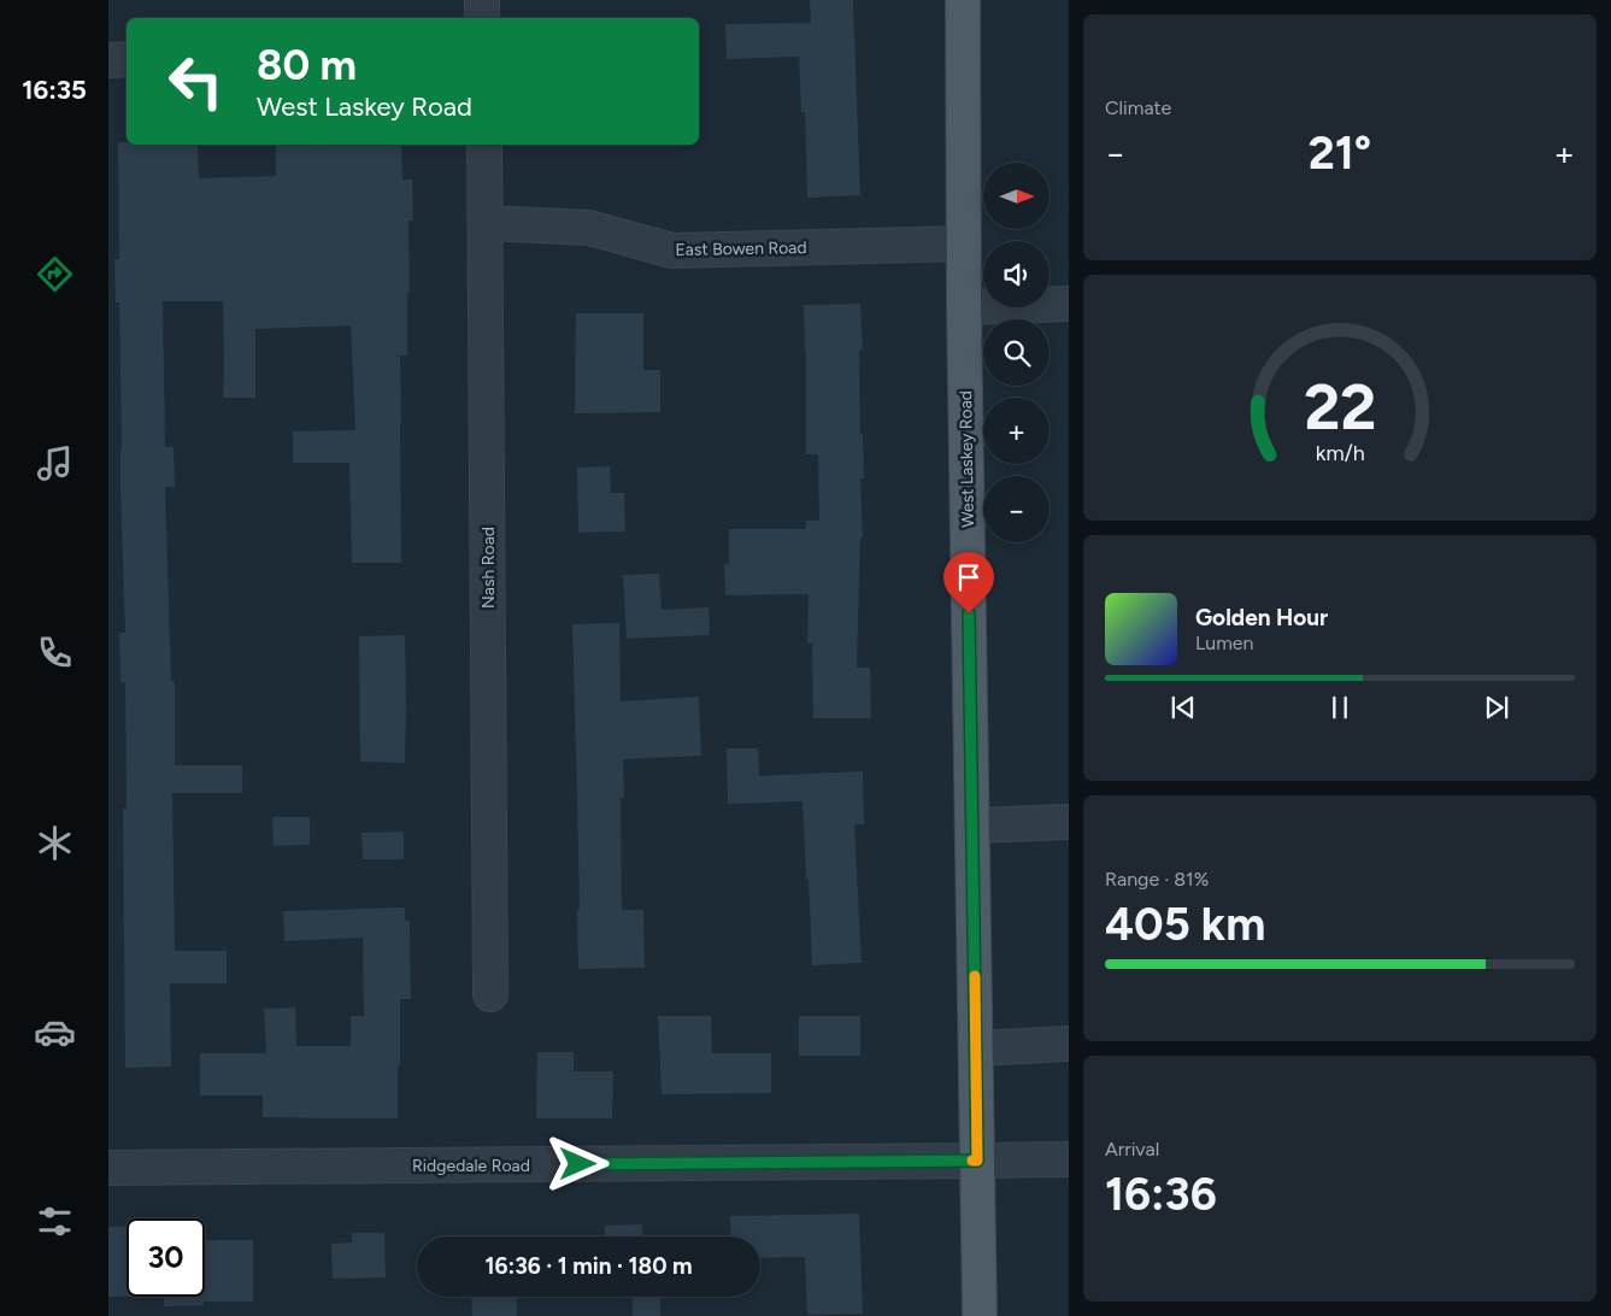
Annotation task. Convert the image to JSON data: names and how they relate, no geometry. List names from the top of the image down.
{
  "streets": {
    "main road": ["West Laskey Road"],
    "street": ["East Bowen Road", "Nash Road", "Ridgedale Road"]
  },
  "crossings": [
    ["East Bowen Road", "West Laskey Road"],
    ["East Bowen Road", "Nash Road"],
    ["West Laskey Road", "Ridgedale Road"]
  ],
  "north": "right",
  "page": {
    "tabs": "16:35",
    "tile": [
      "Climate",
      ["Range · 81%", "405 km"],
      ["Arrival", "16:36"]
    ],
    "turn": ["80 m", "West Laskey Road"],
    "heat": ["−", "21°", "+"],
    "map_buttons": ["+", "−"],
    "song": ["Golden Hour", "Lumen"],
    "limit": "30",
    "trip": "16:36 · 1 min · 180 m",
    "gauge": ["22", "km/h"]
  }
}
